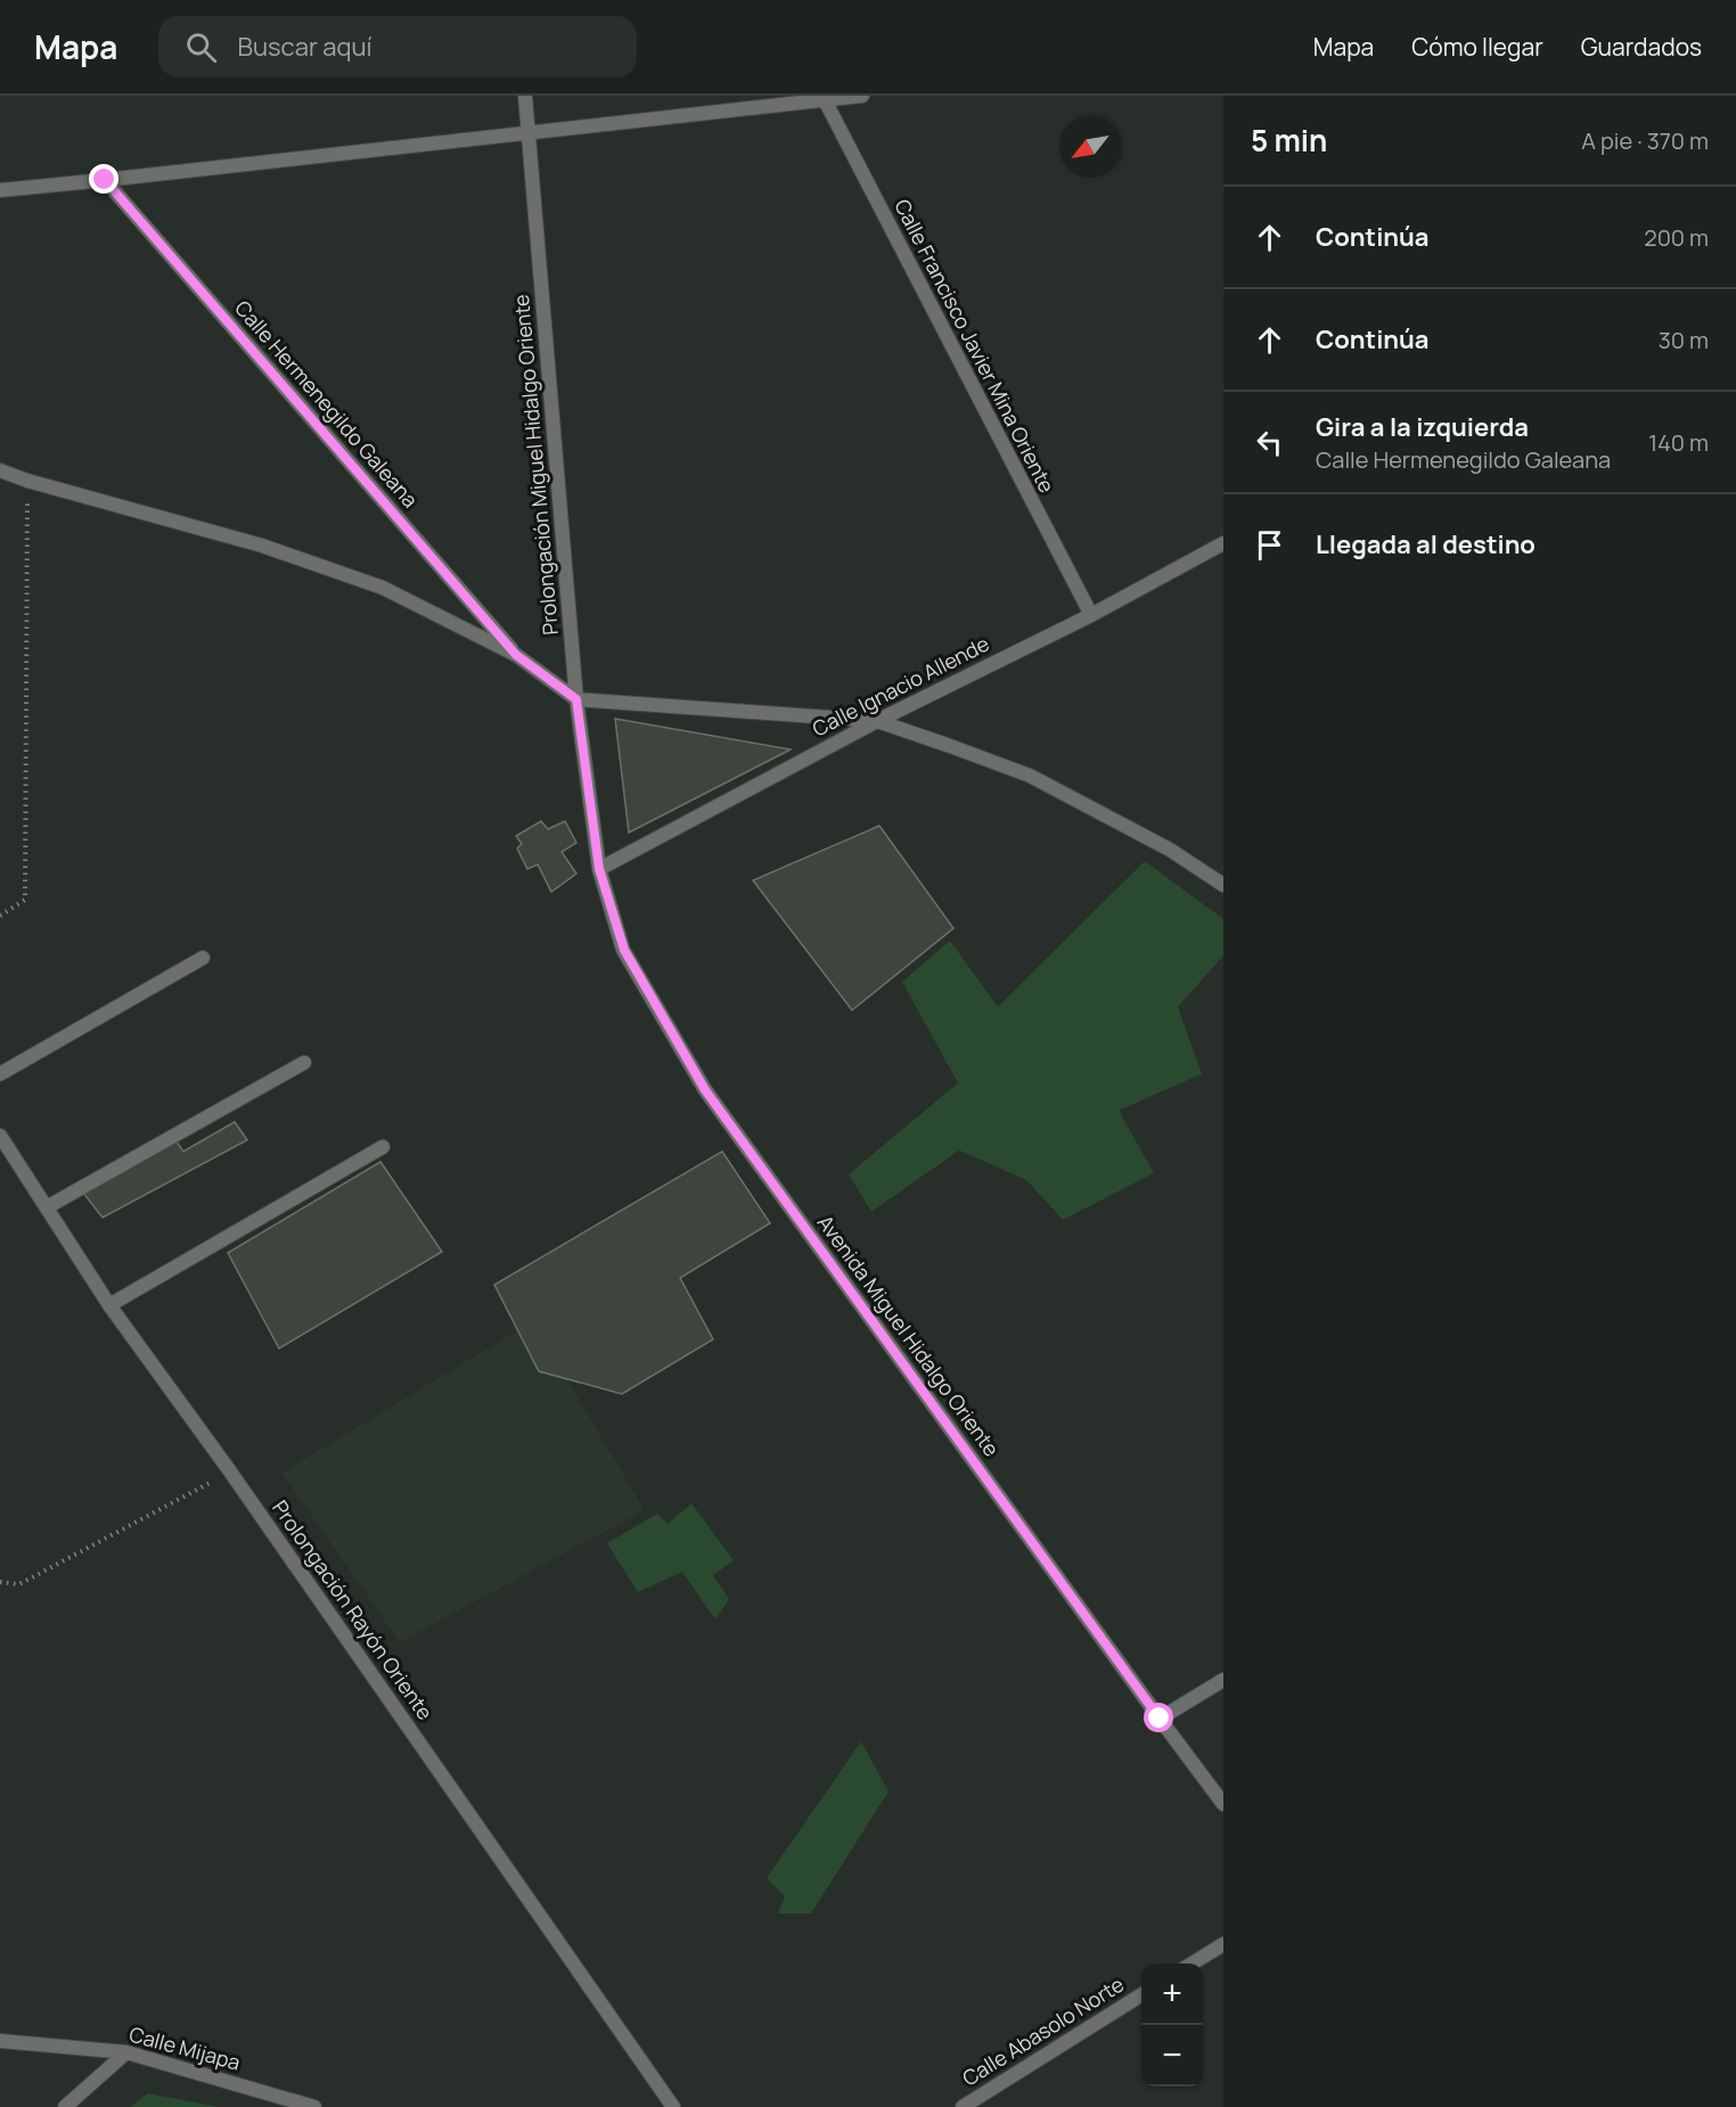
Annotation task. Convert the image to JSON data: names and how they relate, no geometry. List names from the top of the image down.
{
  "streets": {
    "street": [
      "Calle Francisco Javier Mina Oriente",
      "Calle Hermenegildo Galeana",
      "Prolongación Miguel Hidalgo Oriente",
      "Calle Ignacio Allende",
      "Avenida Miguel Hidalgo Oriente",
      "Prolongación Rayón Oriente",
      "Calle Abasolo Norte",
      "Calle Mijapa"
    ]
  },
  "crossings": [
    ["Calle Francisco Javier Mina Oriente", "Calle Ignacio Allende"],
    ["Calle Hermenegildo Galeana", "Prolongación Miguel Hidalgo Oriente"],
    ["Prolongación Miguel Hidalgo Oriente", "Calle Ignacio Allende"],
    ["Prolongación Miguel Hidalgo Oriente", "Avenida Miguel Hidalgo Oriente"],
    ["Calle Ignacio Allende", "Avenida Miguel Hidalgo Oriente"]
  ],
  "north": "bottom left",
  "page": {
    "header": "Mapa",
    "search": "Buscar aquí",
    "nav": ["Mapa", "Cómo llegar", "Guardados"],
    "heading": ["5 min", "A pie · 370 m"],
    "list": [
      ["Continúa", "200 m"],
      ["Continúa", "30 m"],
      ["Gira a la izquierda", "Calle Hermenegildo Galeana", "140 m"],
      "Llegada al destino"
    ],
    "map_buttons": ["+", "−"]
  }
}
